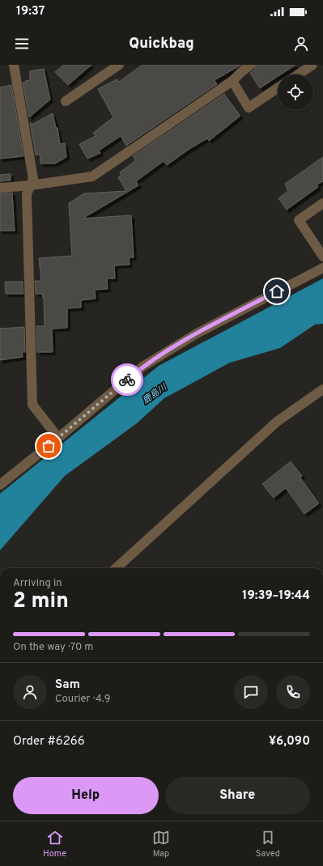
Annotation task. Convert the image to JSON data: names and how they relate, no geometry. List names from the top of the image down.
{
  "water": ["鹿島川"],
  "page": {
    "status": "19:37",
    "header": "Quickbag",
    "heading": ["2 min", "Arriving in", "19:39–19:44"],
    "panel": [
      "Sam",
      "Courier · 4.9",
      "Order #6266",
      "¥6,090"
    ],
    "bar": "On the way · 70 m",
    "buttons": ["Help", "Share"],
    "tabs": ["Home", "Map", "Saved"]
  }
}
